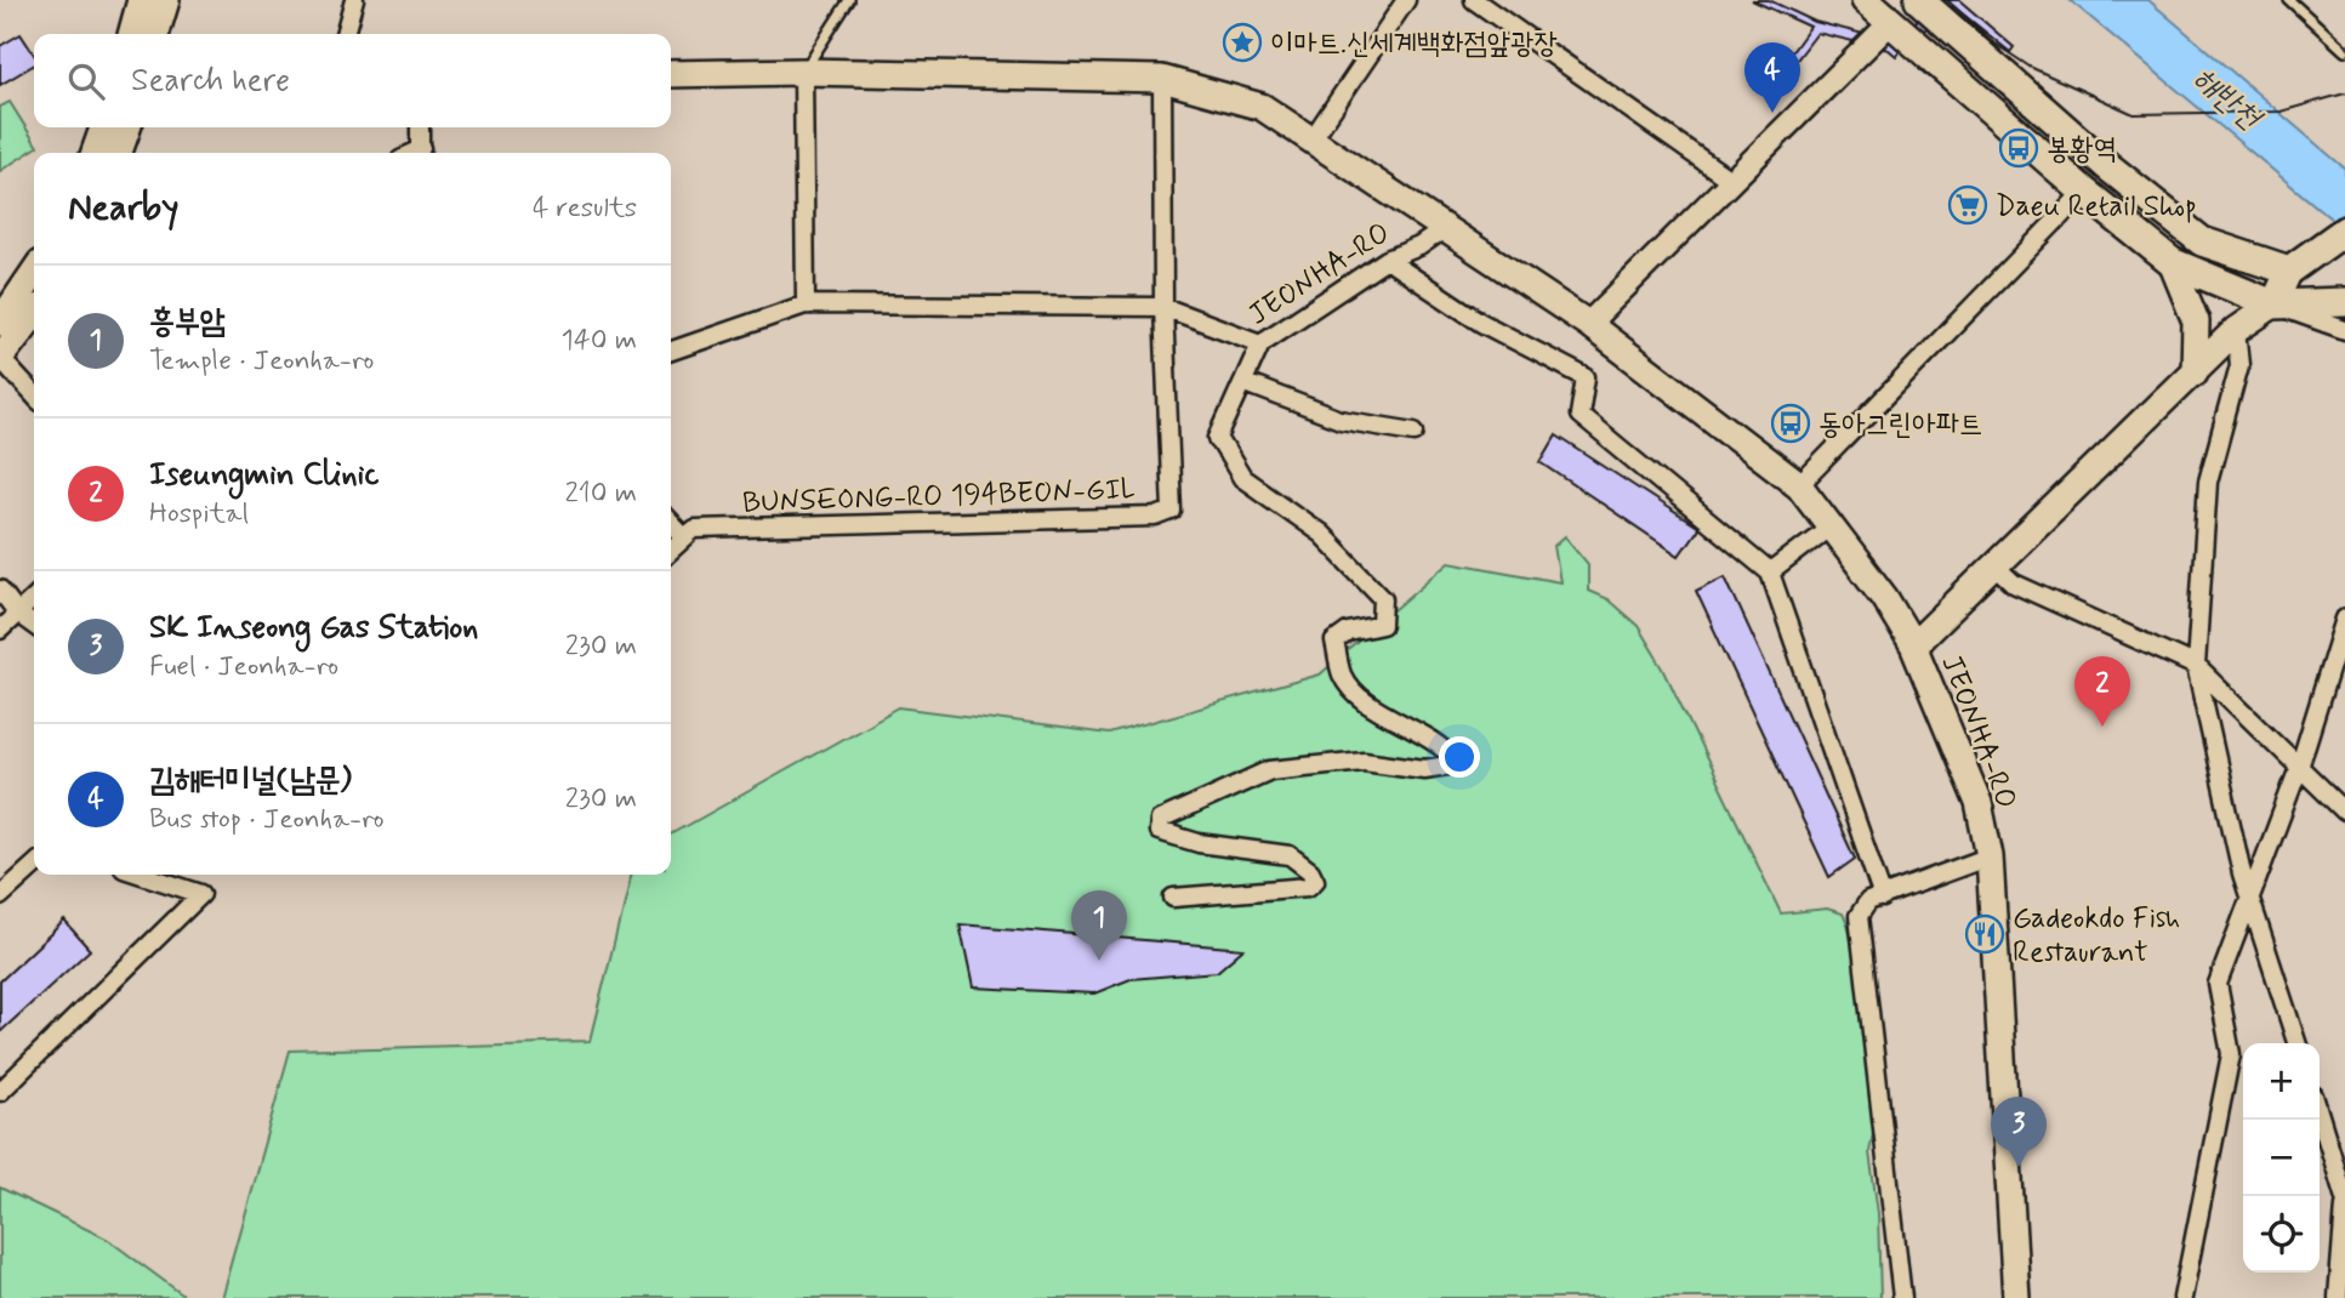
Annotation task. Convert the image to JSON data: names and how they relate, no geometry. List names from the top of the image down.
{
  "streets": {
    "main road": ["JEONHA-RO"],
    "street": ["BUNSEONG-RO 194BEON-GIL"]
  },
  "crossings": [
    ["JEONHA-RO", "BUNSEONG-RO 194BEON-GIL"]
  ],
  "water": ["해반천"],
  "places": {
    "place": ["이마트.신세계백화점앞광장"],
    "bus stop": ["봉황역", "동아그린아파트"],
    "supermarket": ["Daeu Retail Shop"],
    "restaurant": ["Gadeokdo Fish Restaurant"]
  },
  "page": {
    "search": "Search here",
    "pins": [
      "4",
      "2",
      "1",
      "3"
    ],
    "heading": ["Nearby", "4 results"],
    "list": [
      {
        "mark": "1",
        "name": "흥부암",
        "note": "Temple · Jeonha-ro",
        "value": "140 m"
      },
      {
        "mark": "2",
        "name": "Iseungmin Clinic",
        "note": "Hospital",
        "value": "210 m"
      },
      {
        "mark": "3",
        "name": "SK Inseong Gas Station",
        "note": "Fuel · Jeonha-ro",
        "value": "230 m"
      },
      {
        "mark": "4",
        "name": "김해터미널(남문)",
        "note": "Bus stop · Jeonha-ro",
        "value": "230 m"
      }
    ],
    "map_buttons": ["+", "−"]
  }
}
